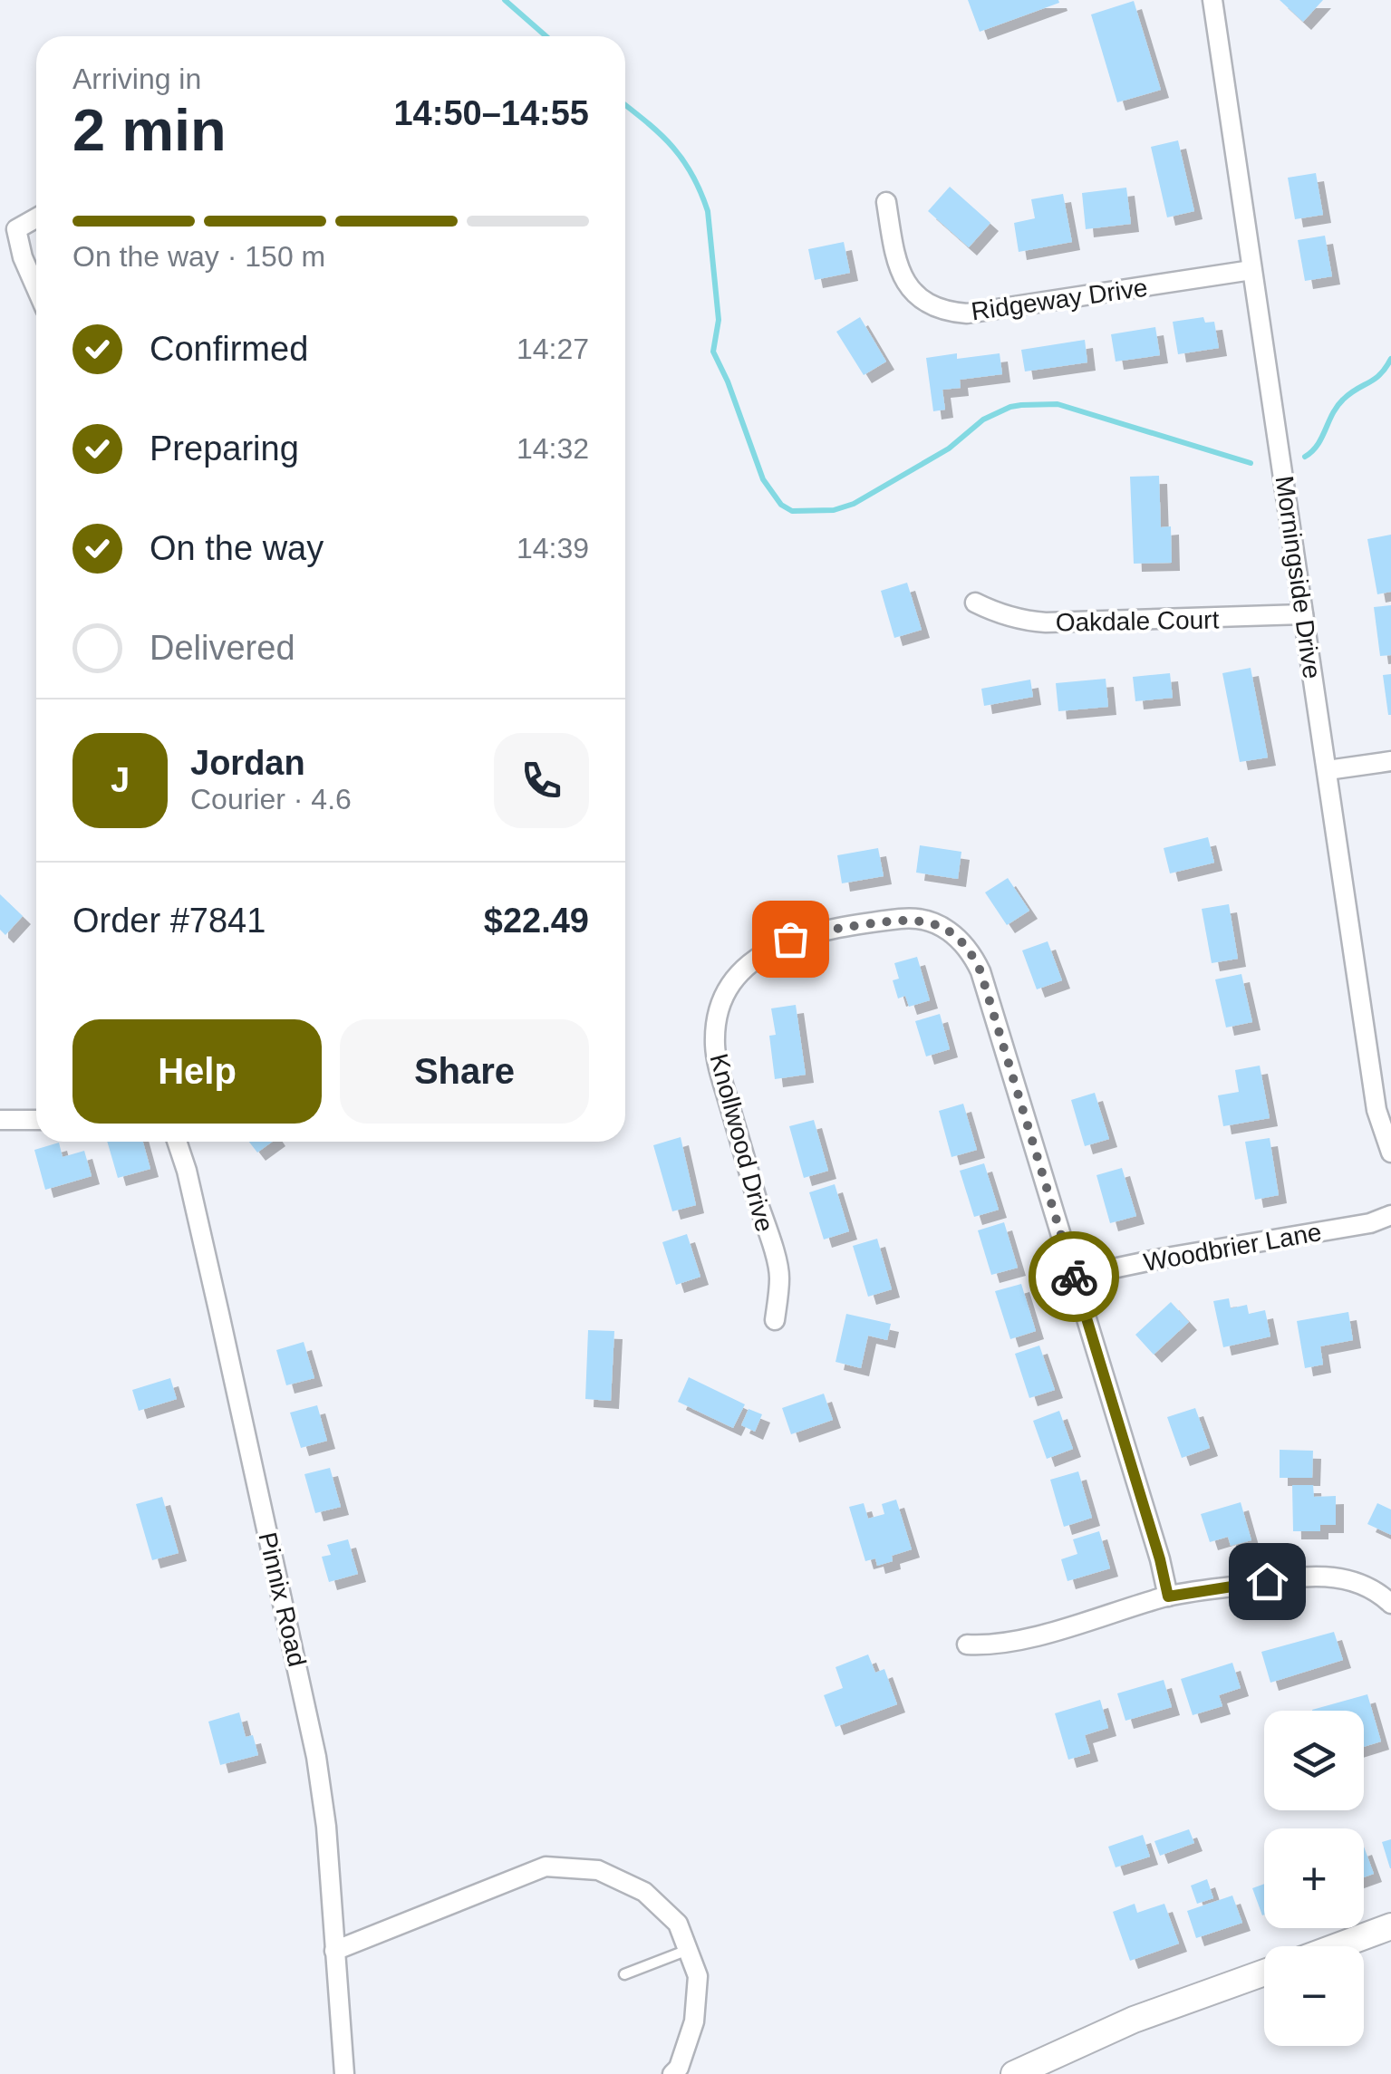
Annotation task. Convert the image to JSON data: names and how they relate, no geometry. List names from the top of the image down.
{
  "streets": {
    "street": [
      "Ridgeway Drive",
      "Morningside Drive",
      "Oakdale Court",
      "Knollwood Drive",
      "Woodbrier Lane",
      "Pinnix Road"
    ]
  },
  "crossings": [
    ["Ridgeway Drive", "Morningside Drive"],
    ["Morningside Drive", "Oakdale Court"],
    ["Knollwood Drive", "Woodbrier Lane"]
  ],
  "page": {
    "heading": ["2 min", "Arriving in", "14:50–14:55"],
    "panel": [
      "Jordan",
      "Courier · 4.6",
      "Order #7841",
      "$22.49"
    ],
    "bar": "On the way · 150 m",
    "list": [
      ["Confirmed", "14:27"],
      ["Preparing", "14:32"],
      ["On the way", "14:39"],
      "Delivered"
    ],
    "round": "J",
    "buttons": ["Help", "Share"],
    "map_buttons": ["+", "−"]
  }
}
